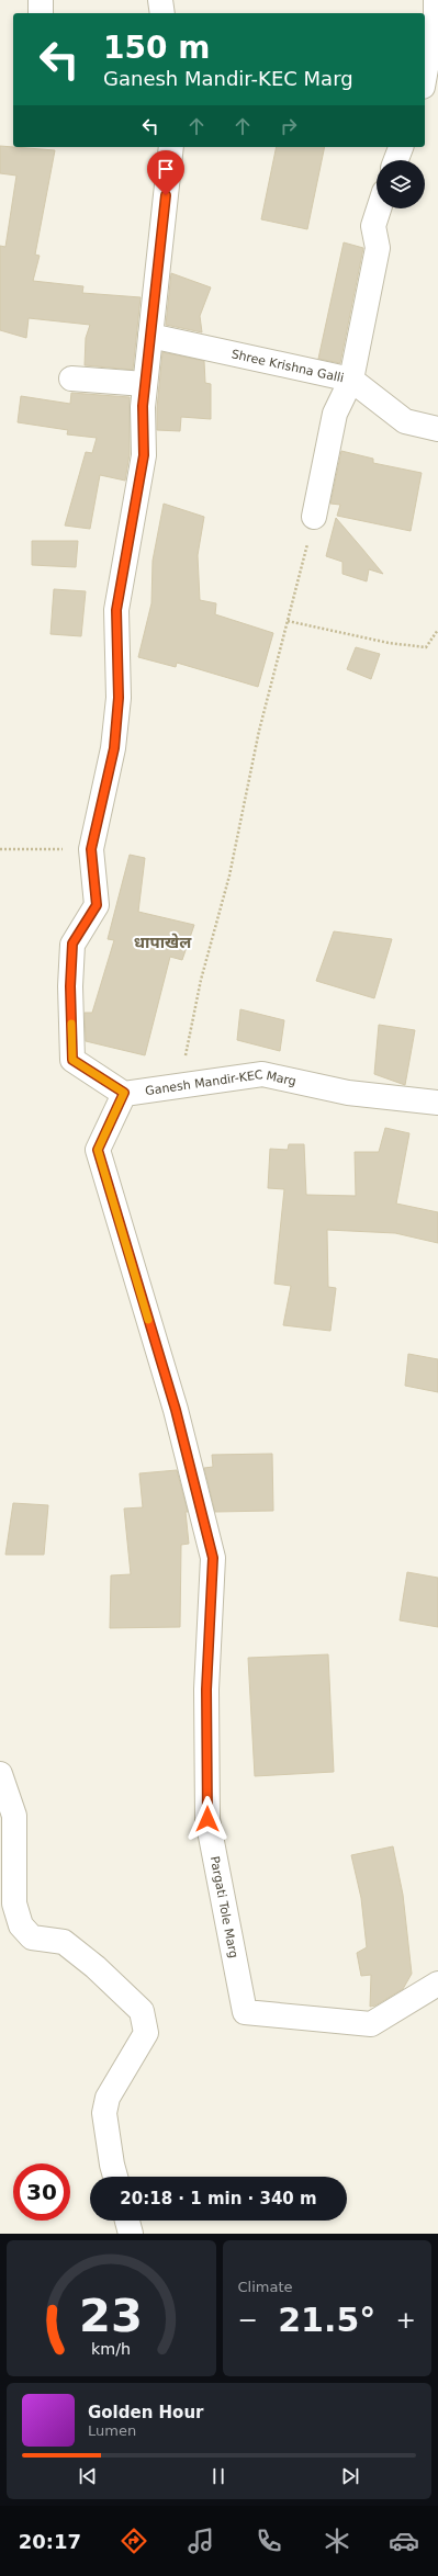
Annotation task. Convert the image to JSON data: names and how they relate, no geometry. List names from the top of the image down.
{
  "streets": {
    "street": ["Shree Krishna Galli", "Ganesh Mandir-KEC Marg", "Pargati Tole Marg"]
  },
  "crossings": [
    ["Ganesh Mandir-KEC Marg", "Pargati Tole Marg"]
  ],
  "districts": ["धापाखेल"],
  "page": {
    "turn": ["150 m", "Ganesh Mandir-KEC Marg"],
    "limit": "30",
    "trip": "20:18 · 1 min · 340 m",
    "tile": "Climate",
    "heat": ["−", "21.5°", "+"],
    "song": ["Golden Hour", "Lumen"],
    "tabs": "20:17",
    "gauge": ["23", "km/h"]
  }
}
